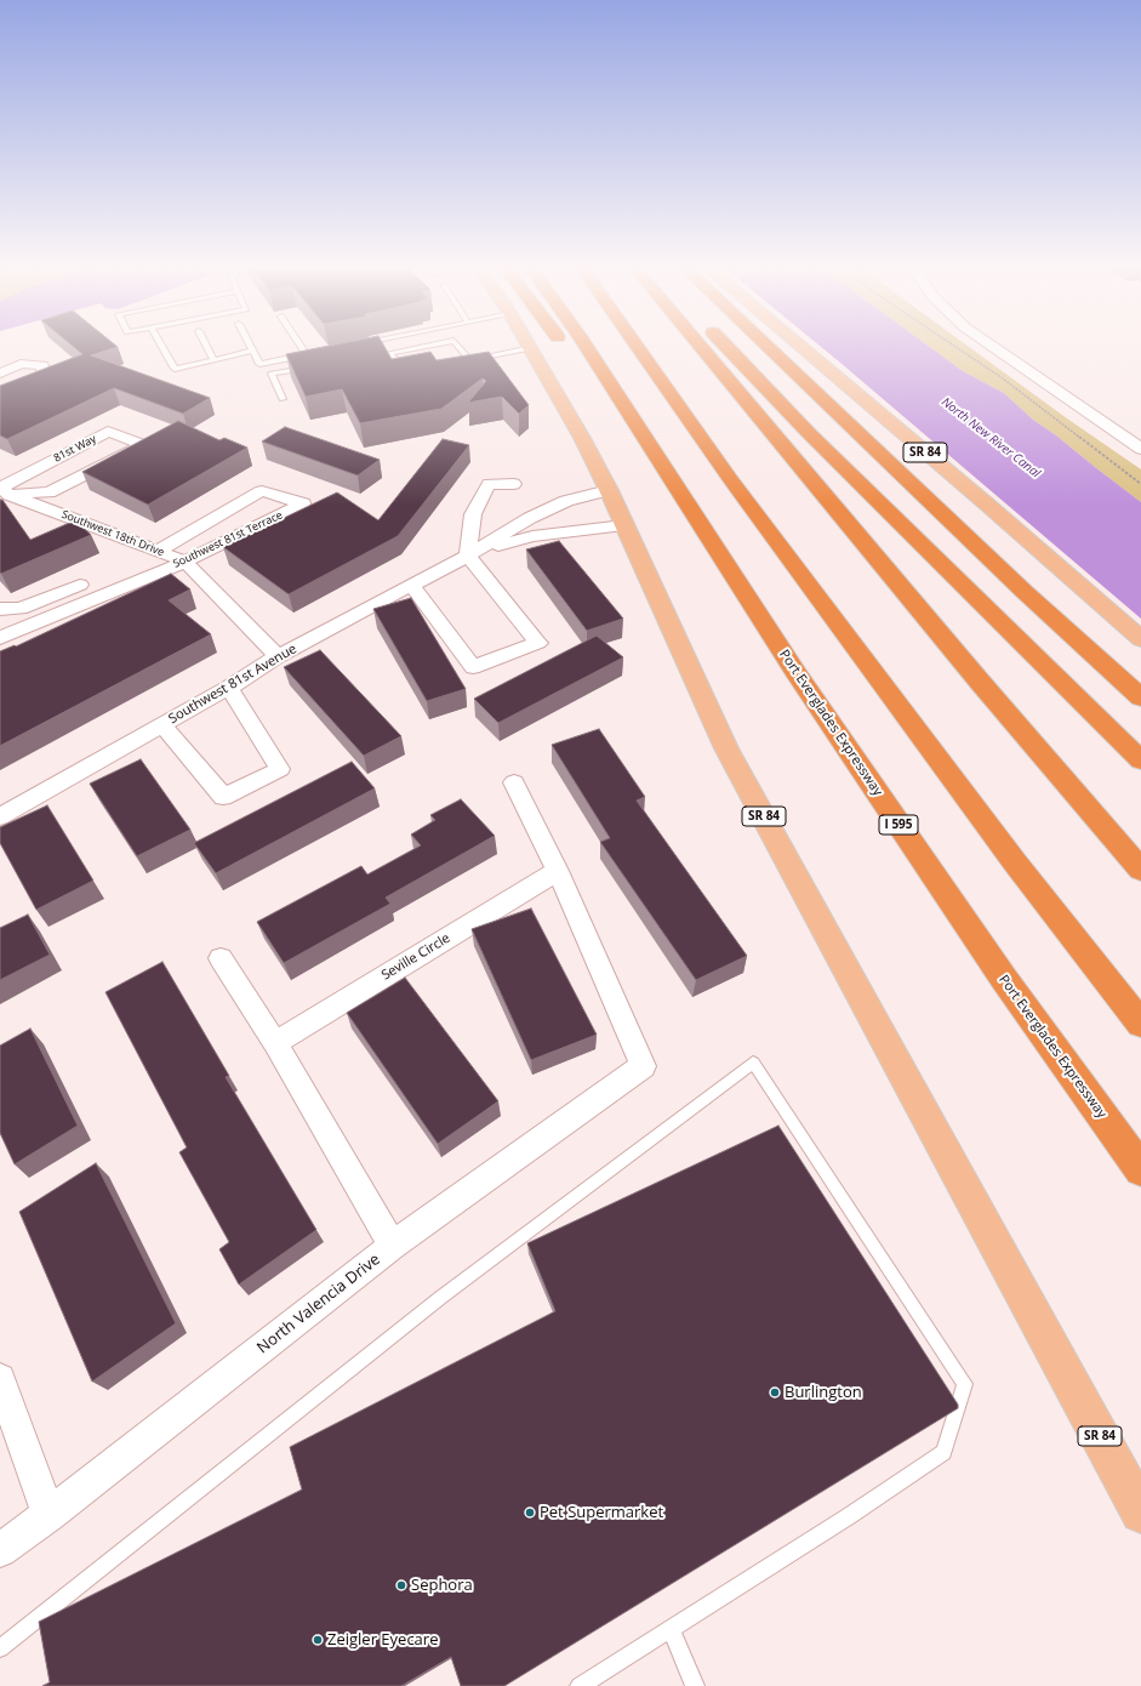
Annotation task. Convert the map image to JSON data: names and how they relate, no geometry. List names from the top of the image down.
{
  "streets": {
    "highway": ["Port Everglades Expressway", "I 595"],
    "main road": ["SR 84"],
    "street": [
      "81st Way",
      "Southwest 18th Drive",
      "Southwest 81st Terrace",
      "Southwest 81st Avenue",
      "Seville Circle",
      "North Valencia Drive"
    ]
  },
  "crossings": [
    ["81st Way", "Southwest 18th Drive"],
    ["SR 84", "Southwest 81st Avenue"],
    ["Southwest 18th Drive", "Southwest 81st Terrace"],
    ["Southwest 18th Drive", "Southwest 81st Avenue"],
    ["Seville Circle", "North Valencia Drive"]
  ],
  "water": ["North New River Canal"],
  "places": [
    "Burlington",
    "Pet Supermarket",
    "Sephora",
    "Zeigler Eyecare"
  ]
}
